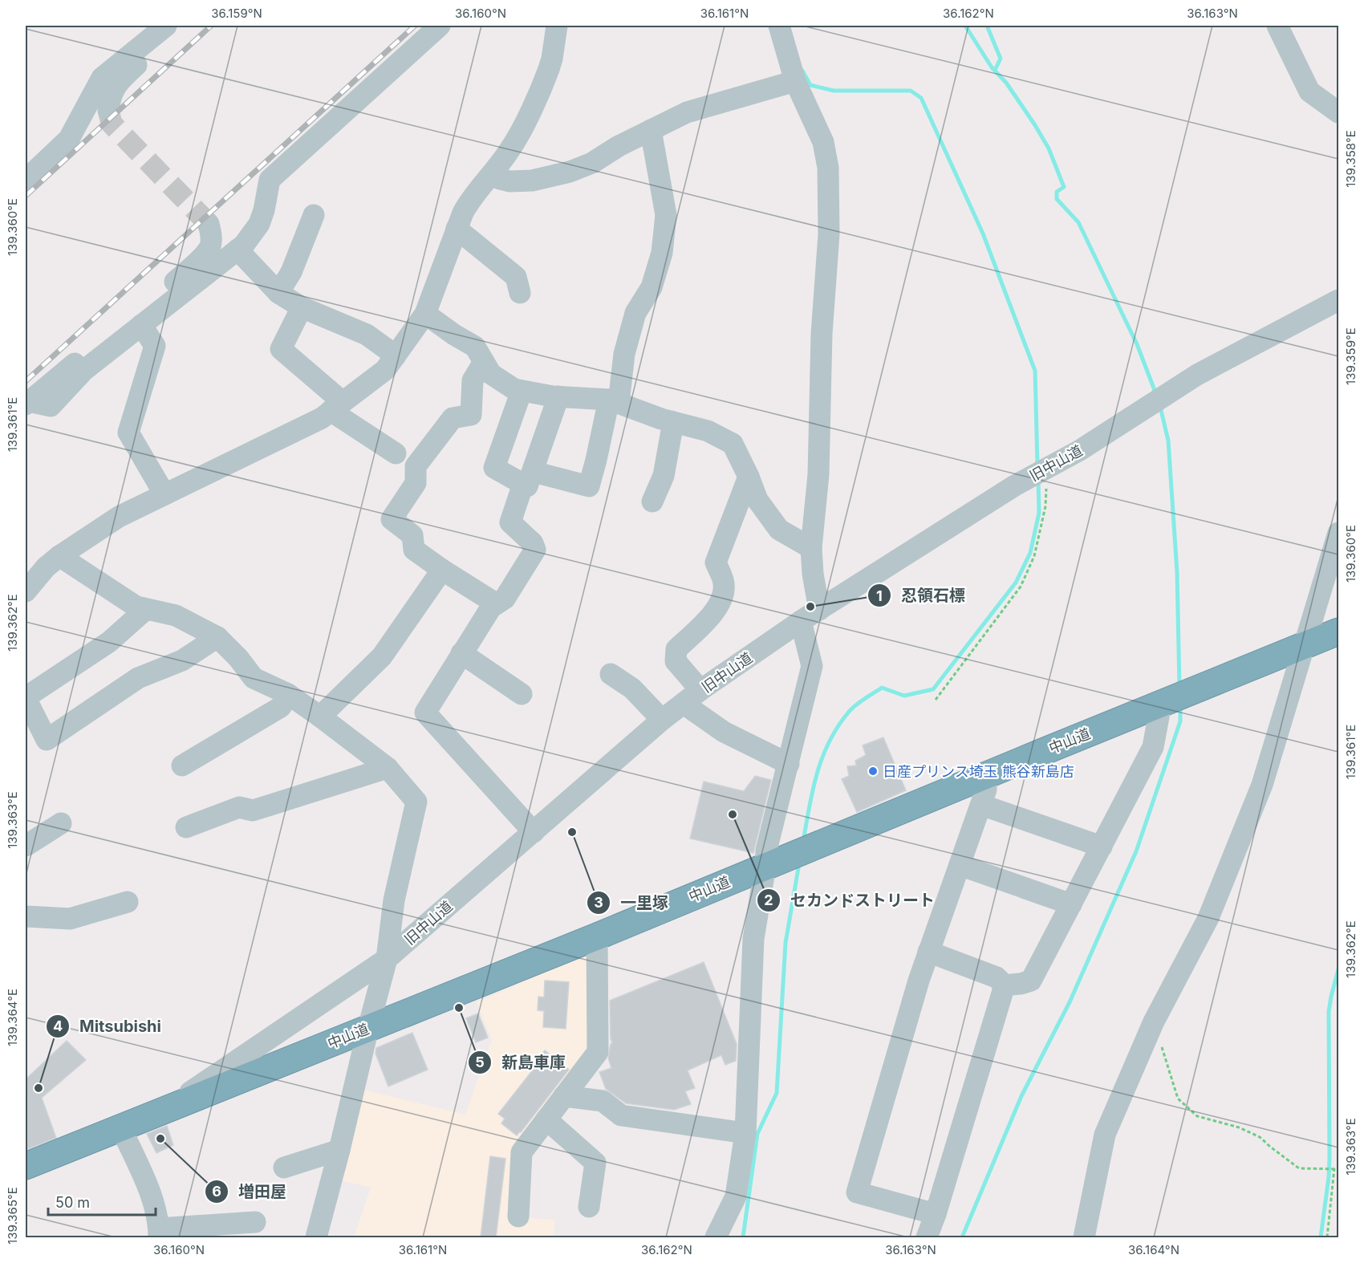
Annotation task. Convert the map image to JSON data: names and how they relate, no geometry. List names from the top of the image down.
{
  "streets": {
    "highway": ["中山道"],
    "street": ["旧中山道"]
  },
  "crossings": [
    ["旧中山道", "中山道"]
  ],
  "places": [
    "忍領石標",
    "日産プリンス埼玉 熊谷新島店",
    "セカンドストリート",
    "一里塚",
    "新島車庫",
    "Mitsubishi",
    "増田屋"
  ],
  "scale_bar": "50 m",
  "coordinates": [
    "36.159°N",
    "36.160°N",
    "36.161°N",
    "36.162°N",
    "36.163°N",
    "139.358°E",
    "139.360°E",
    "139.359°E",
    "139.361°E",
    "139.362°E",
    "139.363°E",
    "139.364°E",
    "139.365°E",
    "36.164°N"
  ]
}
